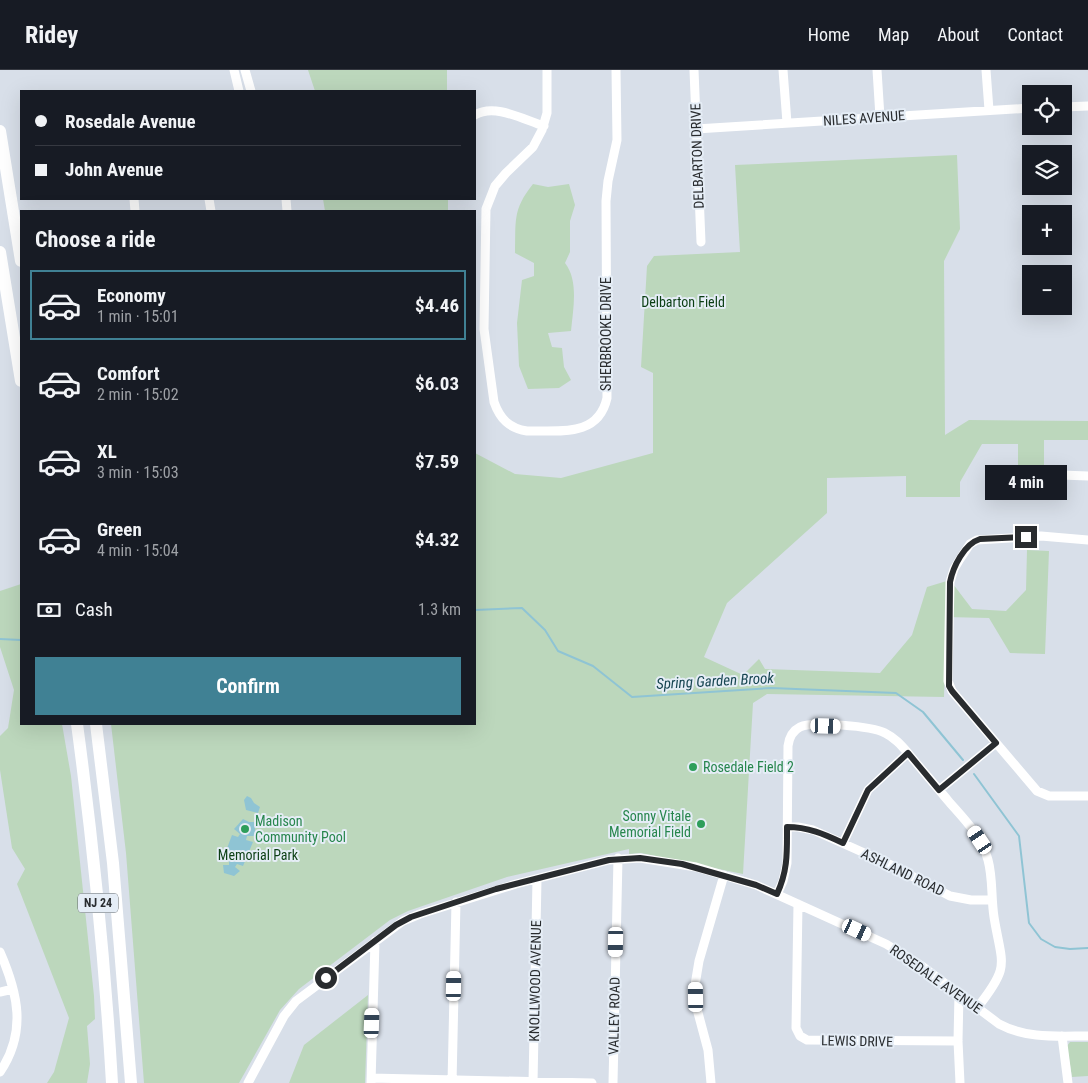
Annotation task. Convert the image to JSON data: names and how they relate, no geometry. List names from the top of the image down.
{
  "streets": {
    "highway": ["NJ 24"],
    "street": [
      "NILES AVENUE",
      "DELBARTON DRIVE",
      "SHERBROOKE DRIVE",
      "ASHLAND ROAD",
      "ROSEDALE AVENUE",
      "KNOLLWOOD AVENUE",
      "VALLEY ROAD",
      "LEWIS DRIVE"
    ]
  },
  "crossings": [
    ["NILES AVENUE", "DELBARTON DRIVE"],
    ["ROSEDALE AVENUE", "KNOLLWOOD AVENUE"],
    ["ROSEDALE AVENUE", "VALLEY ROAD"],
    ["ROSEDALE AVENUE", "LEWIS DRIVE"]
  ],
  "water": ["Spring Garden Brook"],
  "parks": ["Delbarton Field", "Memorial Park"],
  "places": ["Rosedale Field 2", "Sonny Vitale Memorial Field", "Madison Community Pool"],
  "page": {
    "header": "Ridey",
    "nav": [
      "Home",
      "Map",
      "About",
      "Contact"
    ],
    "map_buttons": ["+", "−"],
    "banner": ["Rosedale Avenue", "John Avenue"],
    "heading": "Choose a ride",
    "list": [
      {
        "name": "Economy",
        "note": "1 min · 15:01",
        "value": "$4.46"
      },
      {
        "name": "Comfort",
        "note": "2 min · 15:02",
        "value": "$6.03"
      },
      {
        "name": "XL",
        "note": "3 min · 15:03",
        "value": "$7.59"
      },
      {
        "name": "Green",
        "note": "4 min · 15:04",
        "value": "$4.32"
      }
    ],
    "bubble": "4 min",
    "pay": ["Cash", "1.3 km"],
    "buttons": "Confirm"
  }
}
